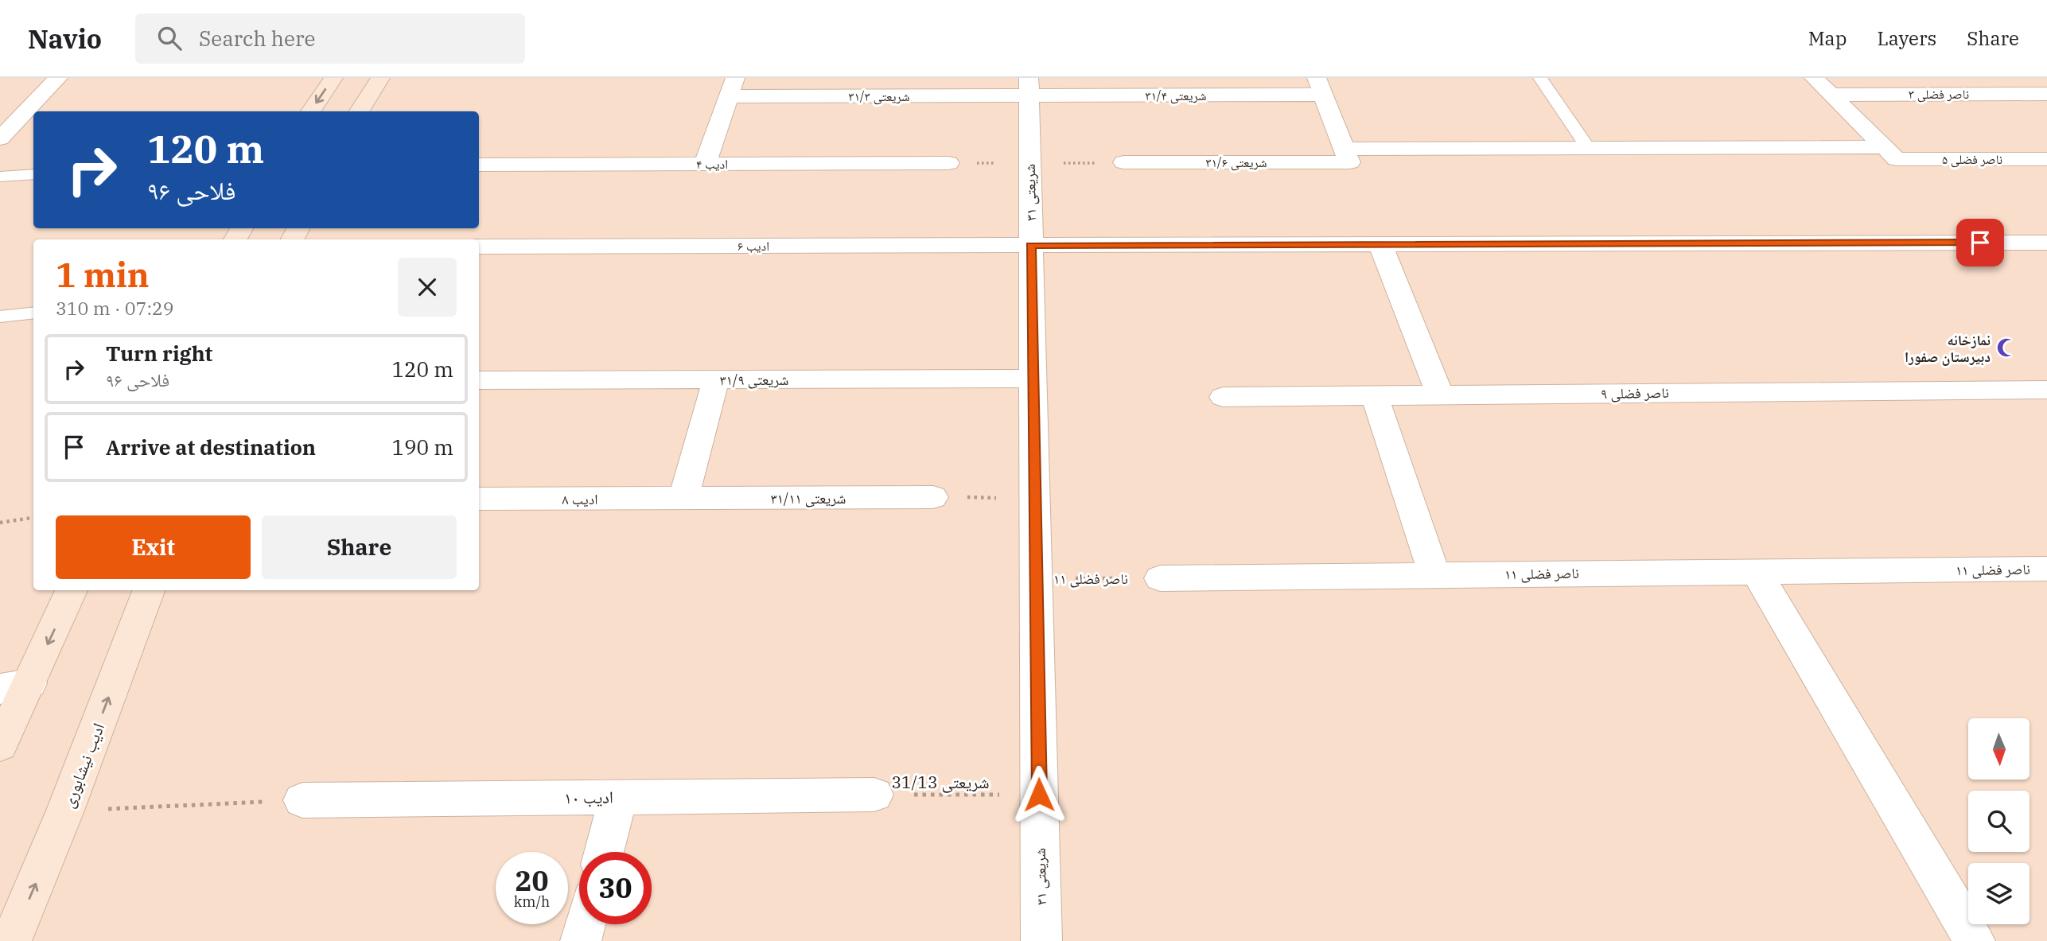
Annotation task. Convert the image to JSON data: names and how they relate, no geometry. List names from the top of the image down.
{
  "streets": {
    "main road": ["ادیب نیشابوری"],
    "street": [
      "ناصر فضلی ۳",
      "شریعتی ۳۱/۴",
      "شریعتی ۳۱/۳",
      "ناصر فضلی ۵",
      "شریعتی ۳۱/۶",
      "ادیب ۴",
      "شریعتی ۳۱",
      "ادیب ۶",
      "شریعتی ۳۱/۹",
      "ناصر فضلی ۹",
      "شریعتی ۳۱/۱۱",
      "ادیب ۸",
      "ناصر فضلی ۱۱",
      "ادیب ۱۰"
    ],
    "path": ["شریعتی 31/13"]
  },
  "crossings": [
    ["شریعتی ۳۱/۴", "شریعتی ۳۱/۳"],
    ["شریعتی ۳۱/۴", "شریعتی ۳۱"],
    ["شریعتی ۳۱/۳", "شریعتی ۳۱"],
    ["ناصر فضلی ۵", "شریعتی ۳۱/۶"],
    ["شریعتی ۳۱", "ادیب ۶"],
    ["شریعتی ۳۱", "شریعتی ۳۱/۹"],
    ["شریعتی ۳۱", "ناصر فضلی ۱۱"],
    ["شریعتی ۳۱", "شریعتی 31/13"],
    ["شریعتی ۳۱/۱۱", "ادیب ۸"],
    ["شریعتی 31/13", "ادیب ۱۰"]
  ],
  "places": {
    "mosque": ["نمازخانه دبیرستان صفورا"]
  },
  "north": "bottom",
  "page": {
    "header": "Navio",
    "search": "Search here",
    "nav": ["Map", "Layers", "Share"],
    "turn": ["120 m", "فلاحی ۹۶"],
    "heading": ["1 min", "310 m · 07:29"],
    "list": [
      {
        "name": "Turn right",
        "note": "فلاحی ۹۶",
        "value": "120 m"
      },
      {
        "name": "Arrive at destination",
        "value": "190 m"
      }
    ],
    "buttons": ["Exit", "Share"],
    "speed": "20 km/h",
    "limit": "30"
  }
}
